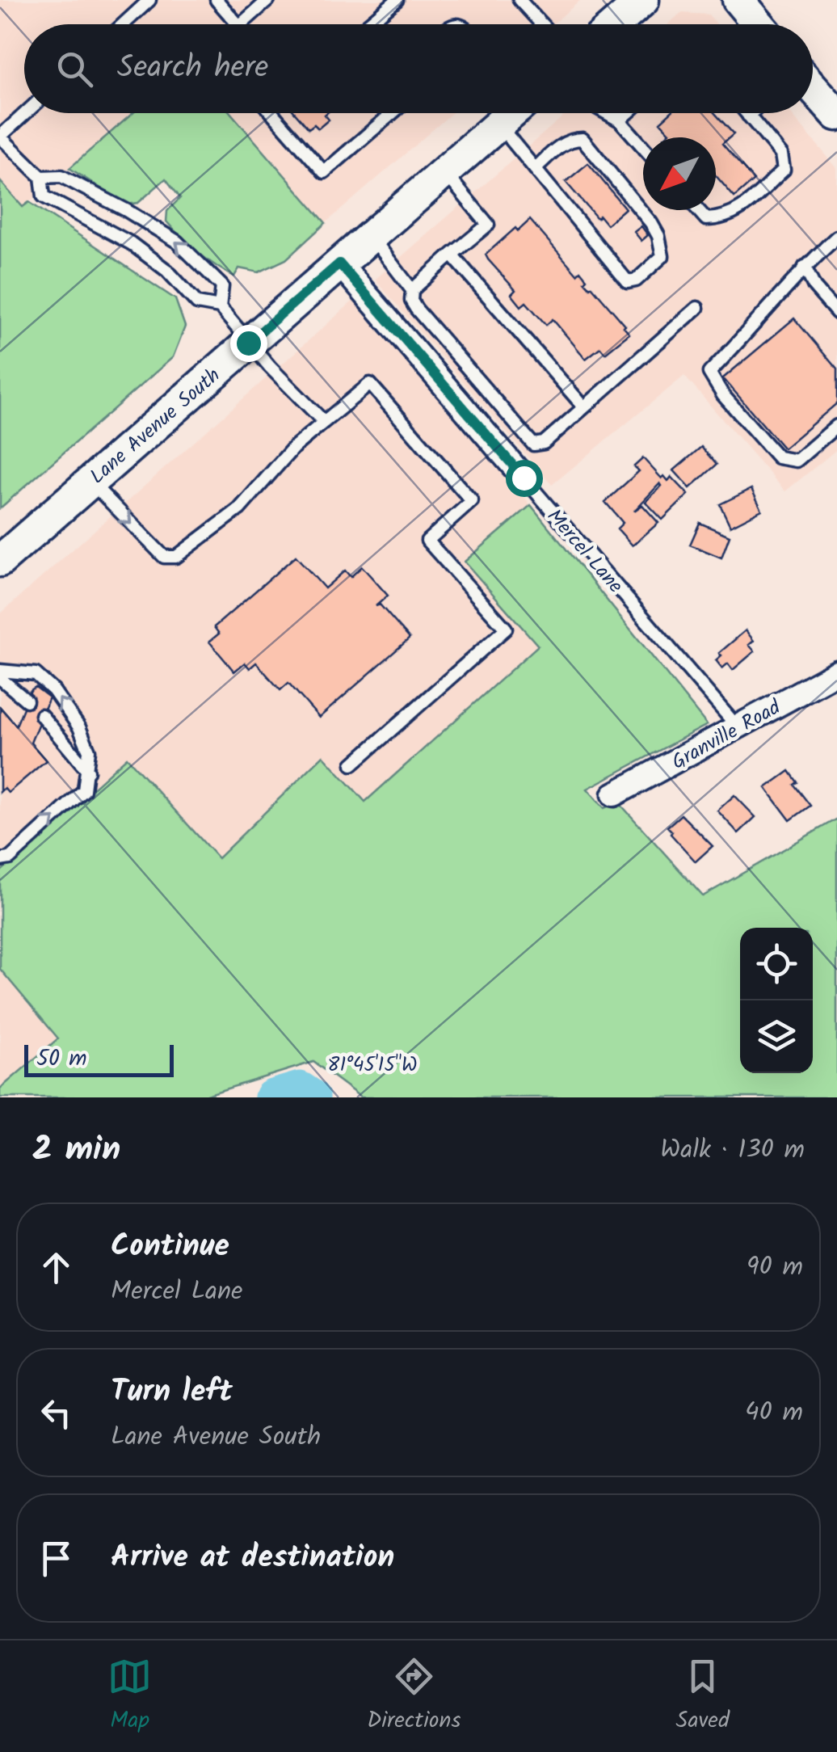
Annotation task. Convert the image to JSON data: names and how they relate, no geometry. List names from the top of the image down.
{
  "streets": {
    "main road": ["Lane Avenue South"],
    "street": ["Mercel Lane", "Granville Road"]
  },
  "crossings": [
    ["Lane Avenue South", "Mercel Lane"],
    ["Mercel Lane", "Granville Road"]
  ],
  "scale_bar": "50 m",
  "north": "bottom left",
  "page": {
    "search": "Search here",
    "scale": "50 m",
    "heading": ["2 min", "Walk · 130 m"],
    "list": [
      ["Continue", "Mercel Lane", "90 m"],
      ["Turn left", "Lane Avenue South", "40 m"],
      "Arrive at destination"
    ],
    "nav": ["Map", "Directions", "Saved"]
  },
  "coordinates": ["81°45'15\"W"]
}
